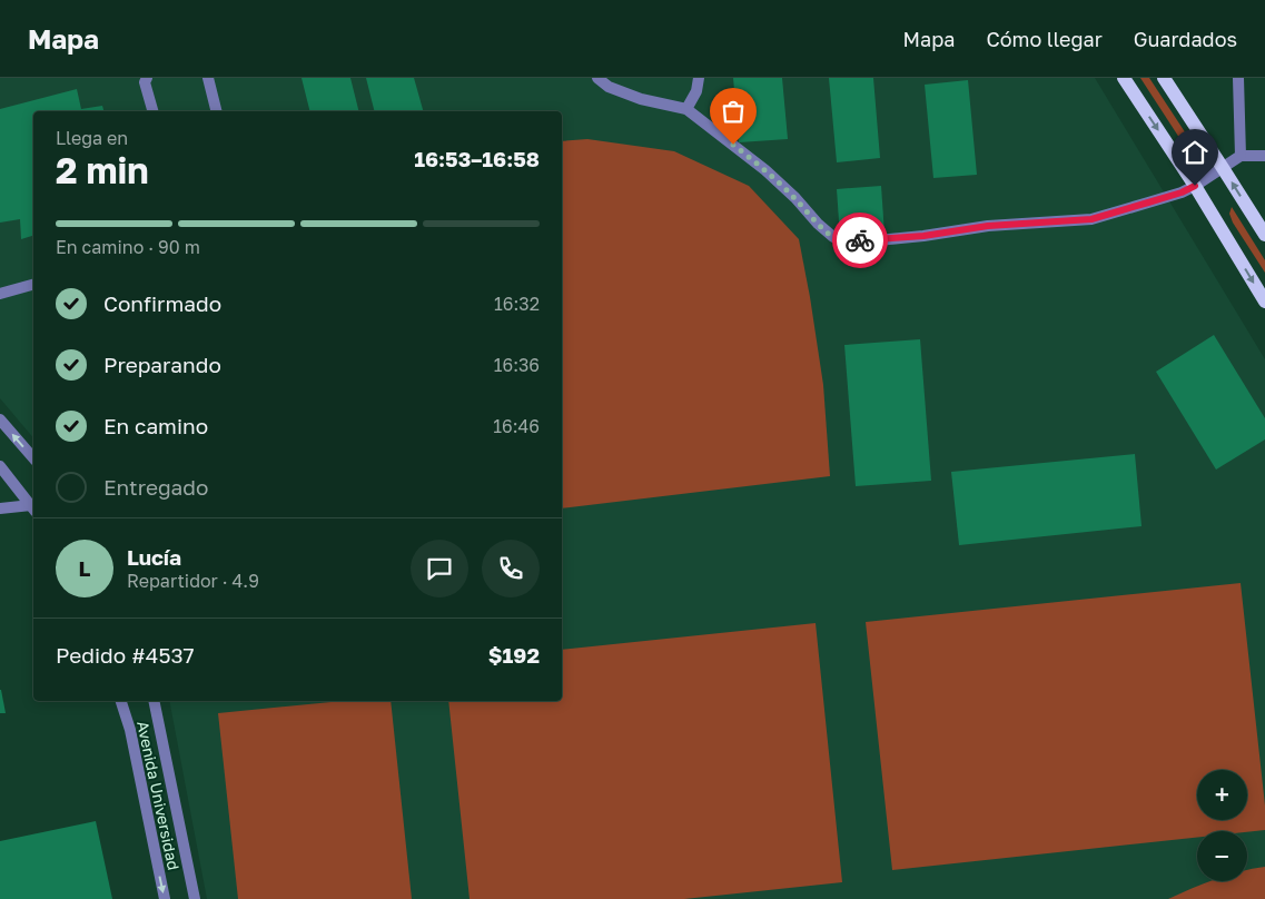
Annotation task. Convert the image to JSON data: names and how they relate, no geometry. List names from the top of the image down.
{
  "streets": {
    "street": ["Avenida Universidad"]
  },
  "page": {
    "header": "Mapa",
    "nav": ["Mapa", "Cómo llegar", "Guardados"],
    "heading": ["2 min", "Llega en", "16:53–16:58"],
    "panel": [
      "Lucía",
      "Repartidor · 4.9",
      "Pedido #4537",
      "$192"
    ],
    "bar": "En camino · 90 m",
    "list": [
      ["Confirmado", "16:32"],
      ["Preparando", "16:36"],
      ["En camino", "16:46"],
      "Entregado"
    ],
    "round": "L",
    "map_buttons": ["+", "−"]
  }
}
